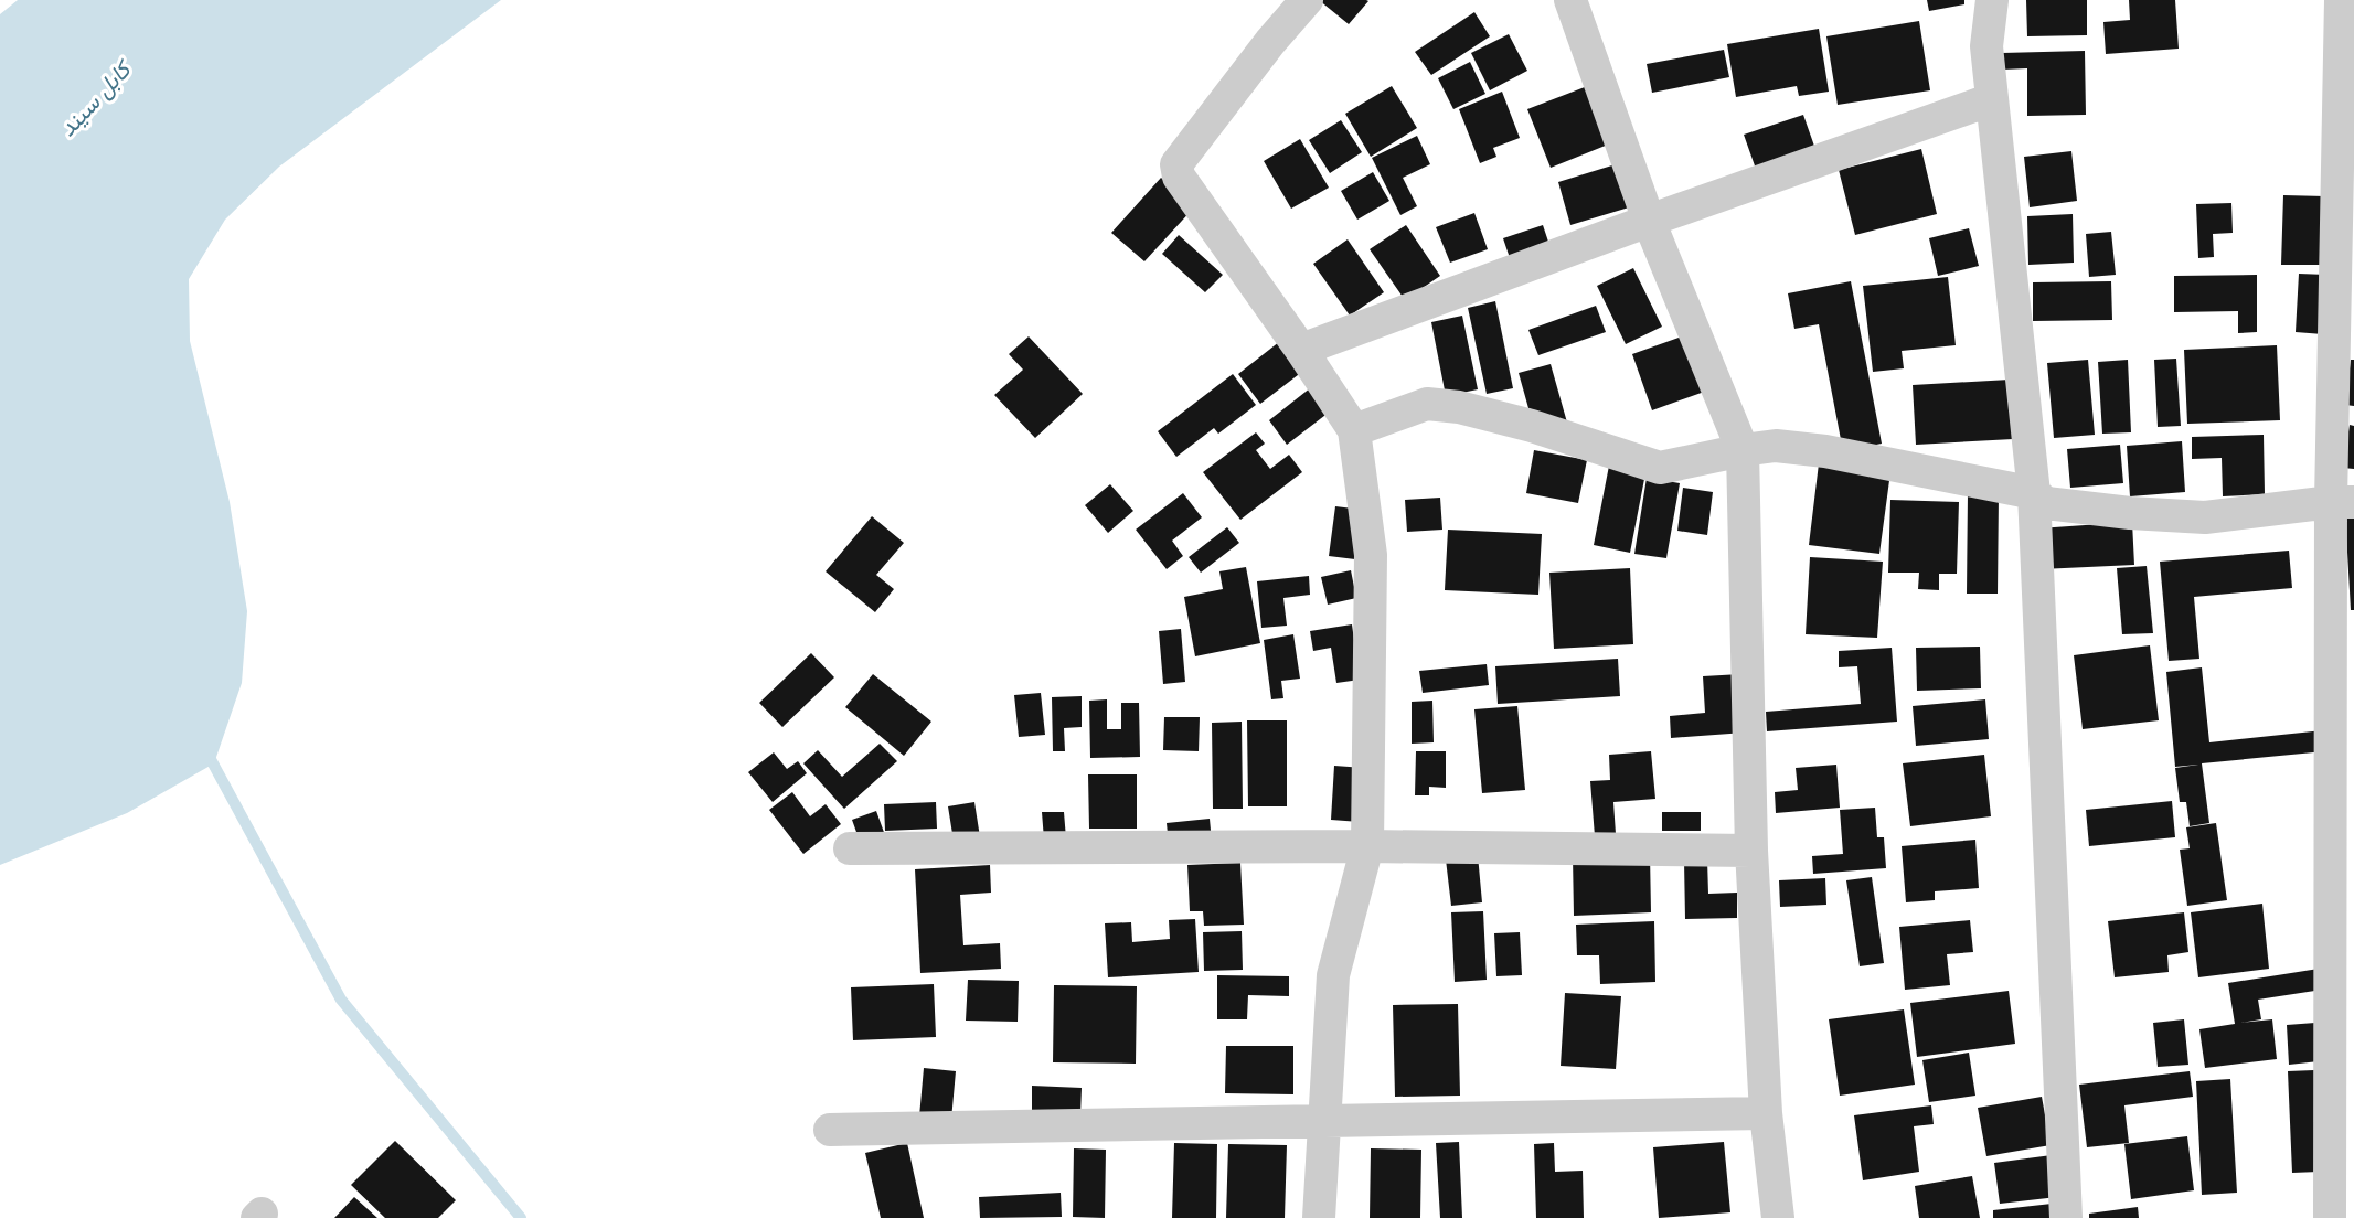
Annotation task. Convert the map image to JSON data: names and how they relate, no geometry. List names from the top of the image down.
{
  "water": ["کابل سيند"]
}
